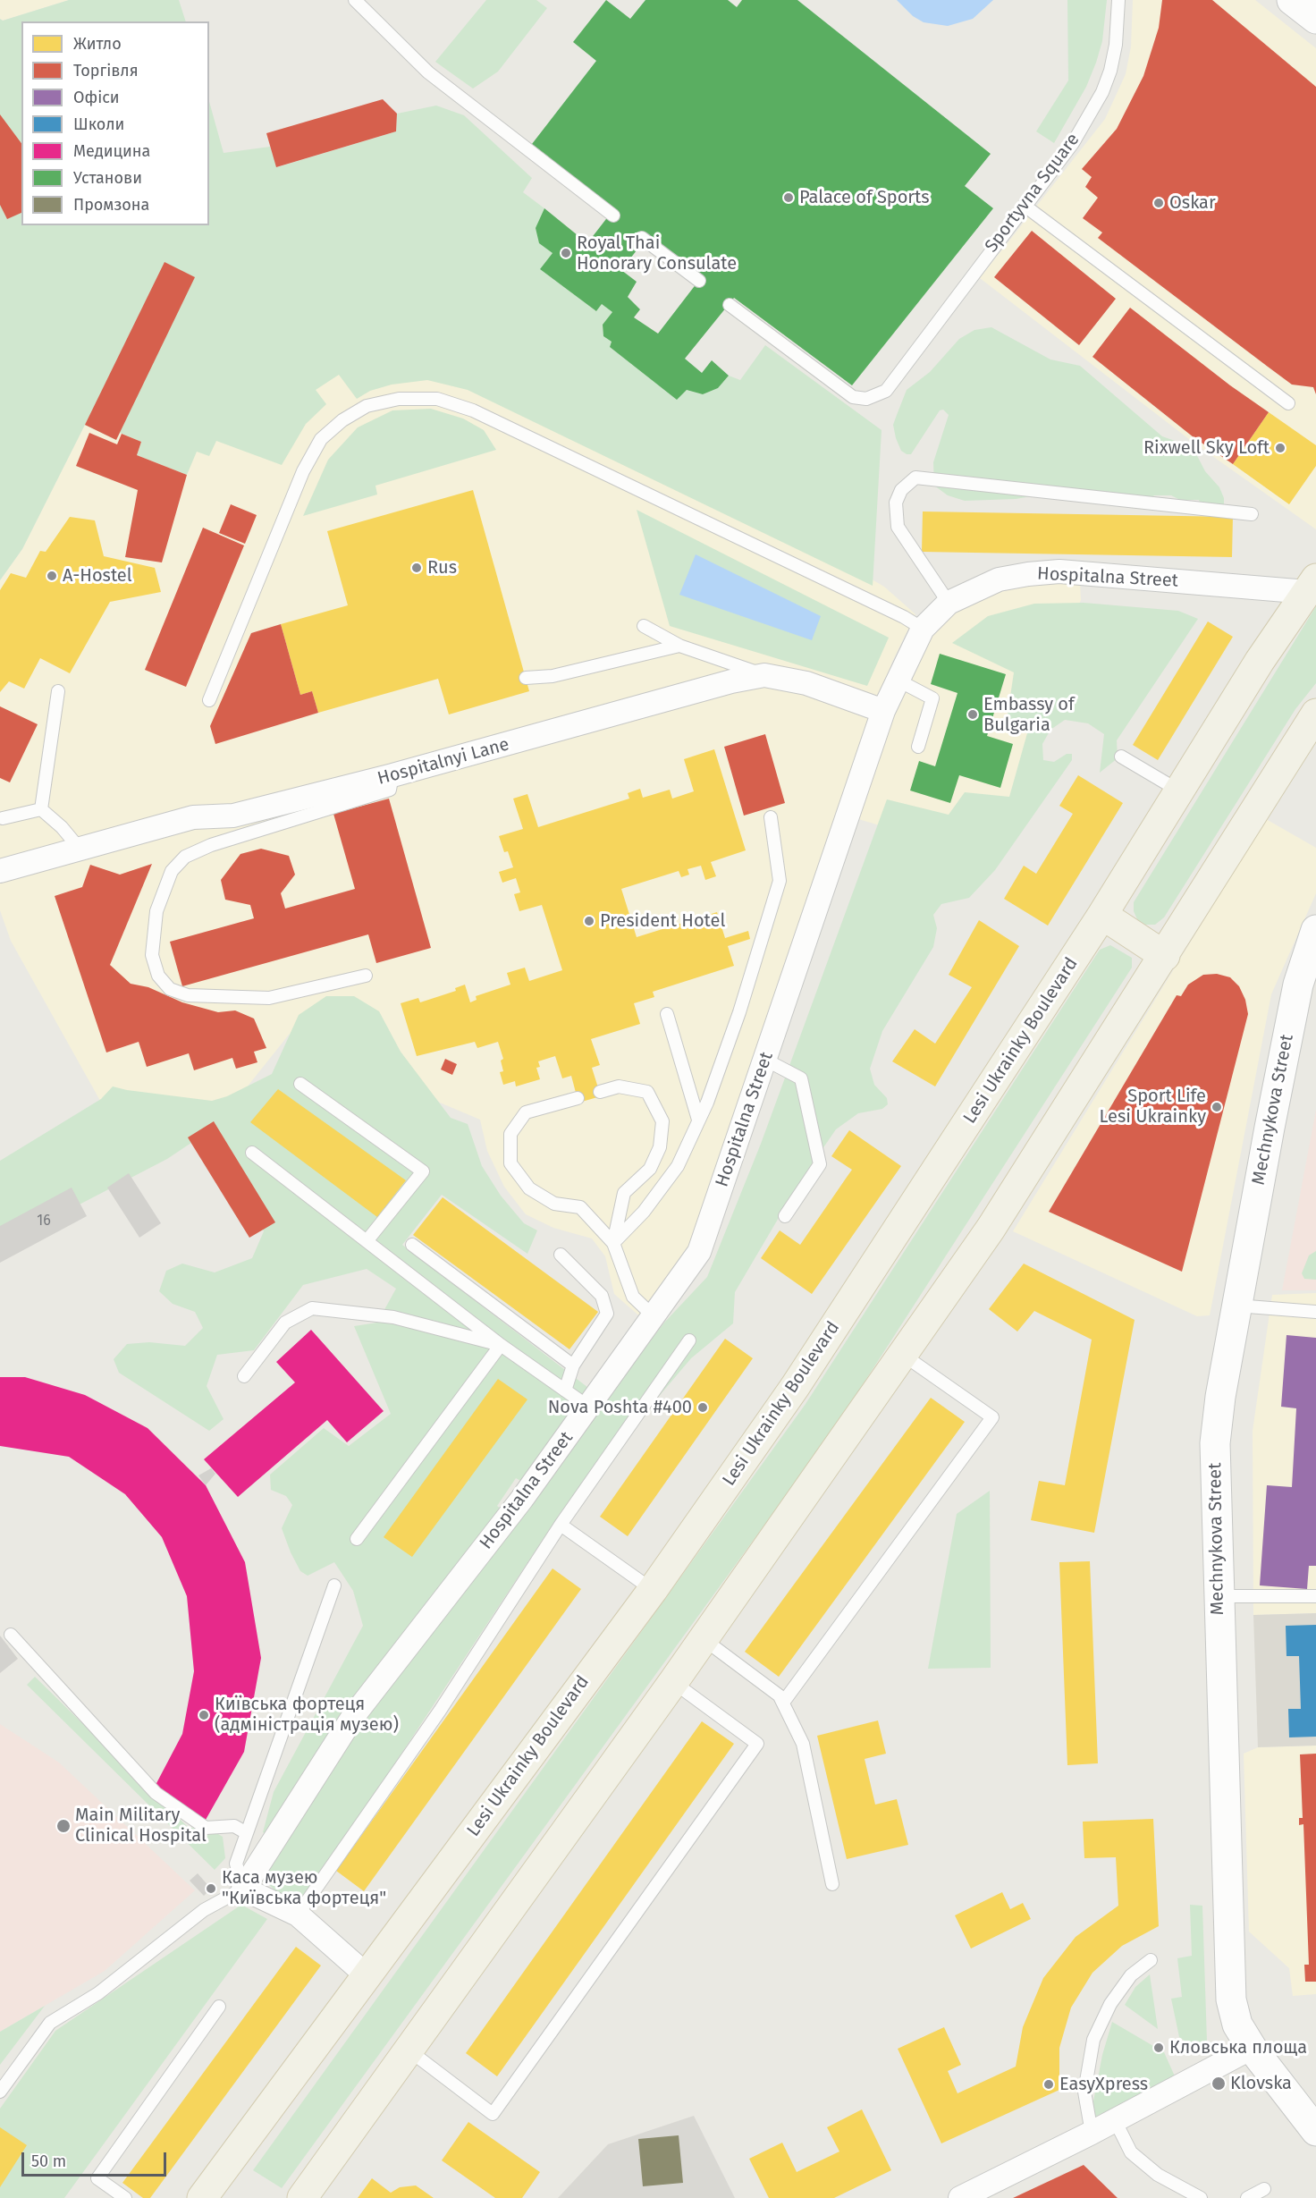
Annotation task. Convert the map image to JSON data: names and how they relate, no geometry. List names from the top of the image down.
{
  "streets": {
    "main road": ["Lesi Ukrainky Boulevard"],
    "street": ["Hospitalna Street", "Hospitalnyi Lane", "Mechnykova Street"],
    "lane": ["Sportyvna Square"]
  },
  "crossings": [
    ["Hospitalna Street", "Hospitalnyi Lane"],
    ["Hospitalna Street", "Lesi Ukrainky Boulevard"]
  ],
  "places": [
    "Palace of Sports",
    "Oskar",
    "Royal Thai Honorary Consulate",
    "Rixwell Sky Loft",
    "Rus",
    "A-Hostel",
    "Embassy of Bulgaria",
    "President Hotel",
    "Sport Life Lesi Ukrainky",
    "Nova Poshta #400",
    "Київська фортеця (адміністрація музею)",
    "Main Military Clinical Hospital",
    "Каса музею \"Київська фортеця\"",
    "Кловська площа",
    "Klovska",
    "EasyXpress"
  ],
  "house_numbers": ["16"],
  "legend": [
    "Житло",
    "Торгівля",
    "Офіси",
    "Школи",
    "Медицина",
    "Установи",
    "Промзона"
  ],
  "scale_bar": "50 m"
}
